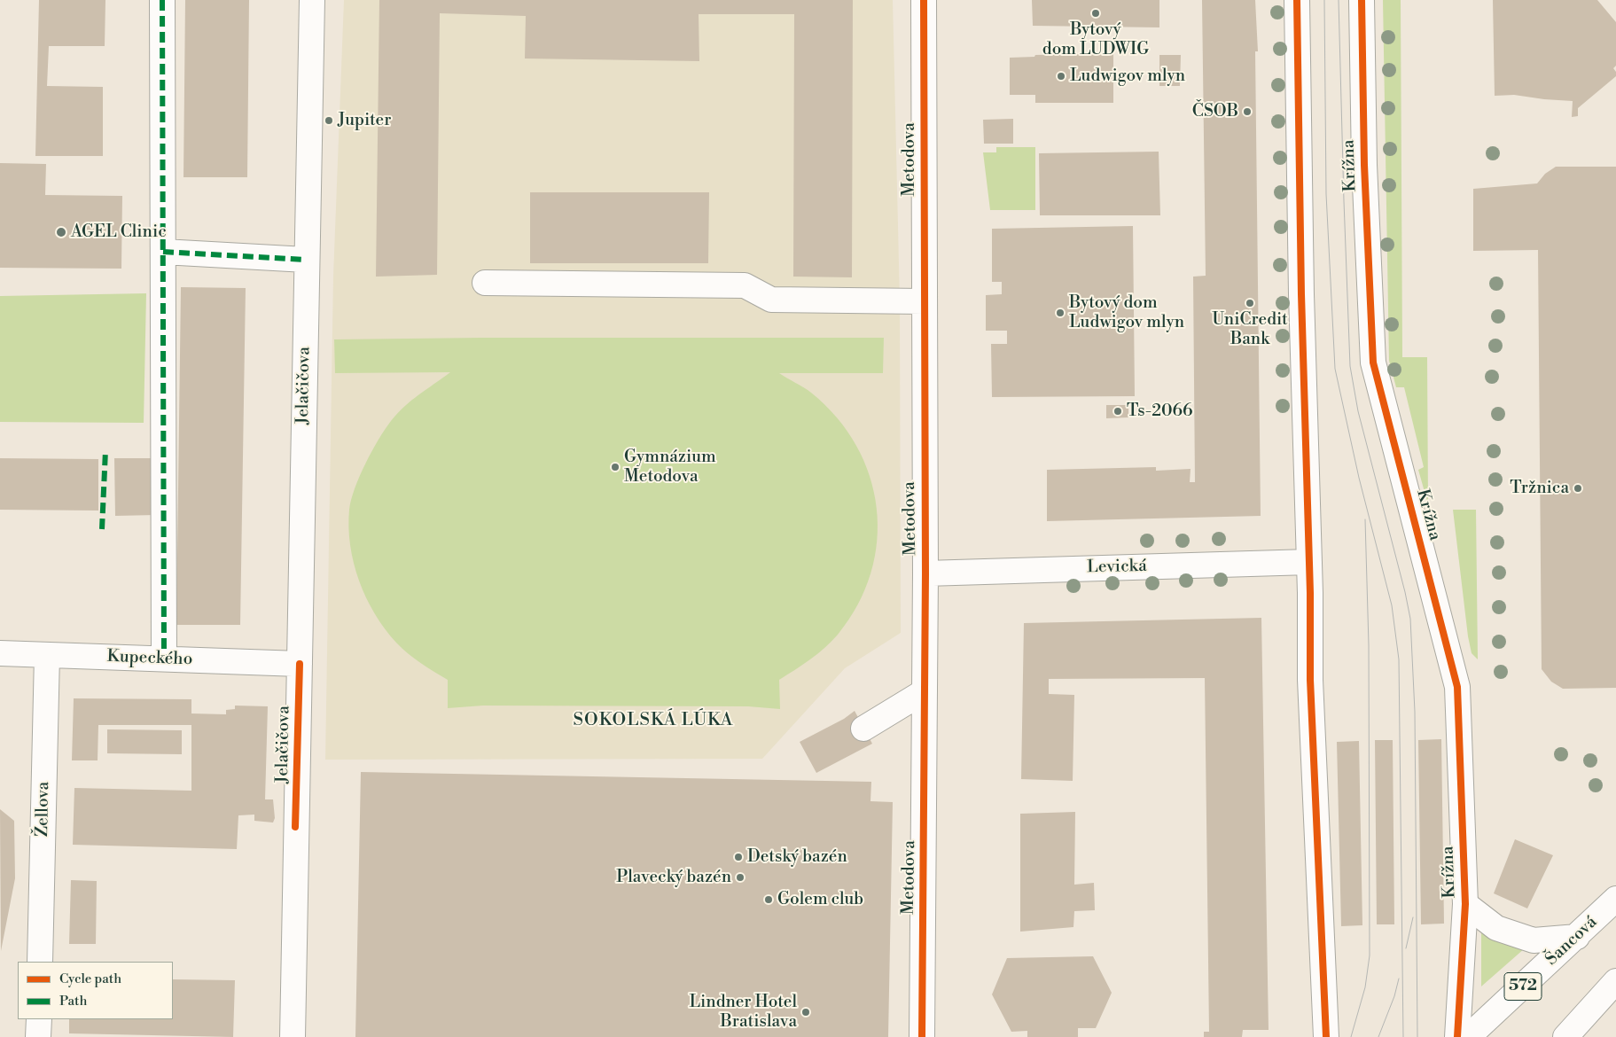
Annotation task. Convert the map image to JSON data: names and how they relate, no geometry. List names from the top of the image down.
{
  "streets": {
    "street": [
      "Metodova",
      "Krížna",
      "Jelačičova",
      "Levická",
      "Kupeckého",
      "Žellova",
      "Šancová",
      "572"
    ]
  },
  "crossings": [
    ["Metodova", "Levická"],
    ["Jelačičova", "Kupeckého"],
    ["Kupeckého", "Žellova"]
  ],
  "districts": ["SOKOLSKÁ LÚKA"],
  "places": [
    "Bytový dom LUDWIG",
    "Ludwigov mlyn",
    "ČSOB",
    "Jupiter",
    "AGEL Clinic",
    "UniCredit Bank",
    "Bytový dom Ludwigov mlyn",
    "Ts-2066",
    "Gymnázium Metodova",
    "Tržnica",
    "Detský bazén",
    "Plavecký bazén",
    "Golem club",
    "Lindner Hotel Bratislava"
  ],
  "legend": ["Cycle path", "Path"]
}
